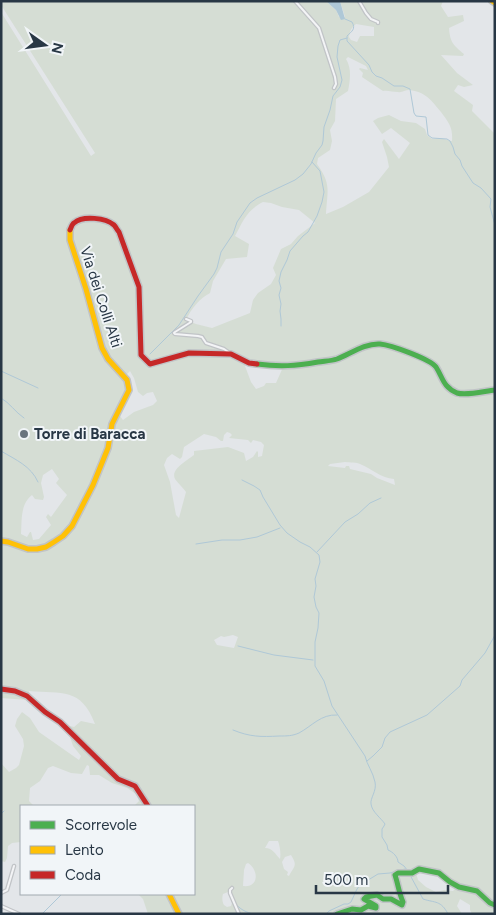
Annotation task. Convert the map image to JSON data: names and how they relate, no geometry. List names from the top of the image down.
{
  "streets": {
    "street": ["Via dei Colli Alti"]
  },
  "places": ["Torre di Baracca"],
  "legend": ["Scorrevole", "Lento", "Coda"],
  "scale_bar": "500 m",
  "north": "right"
}
